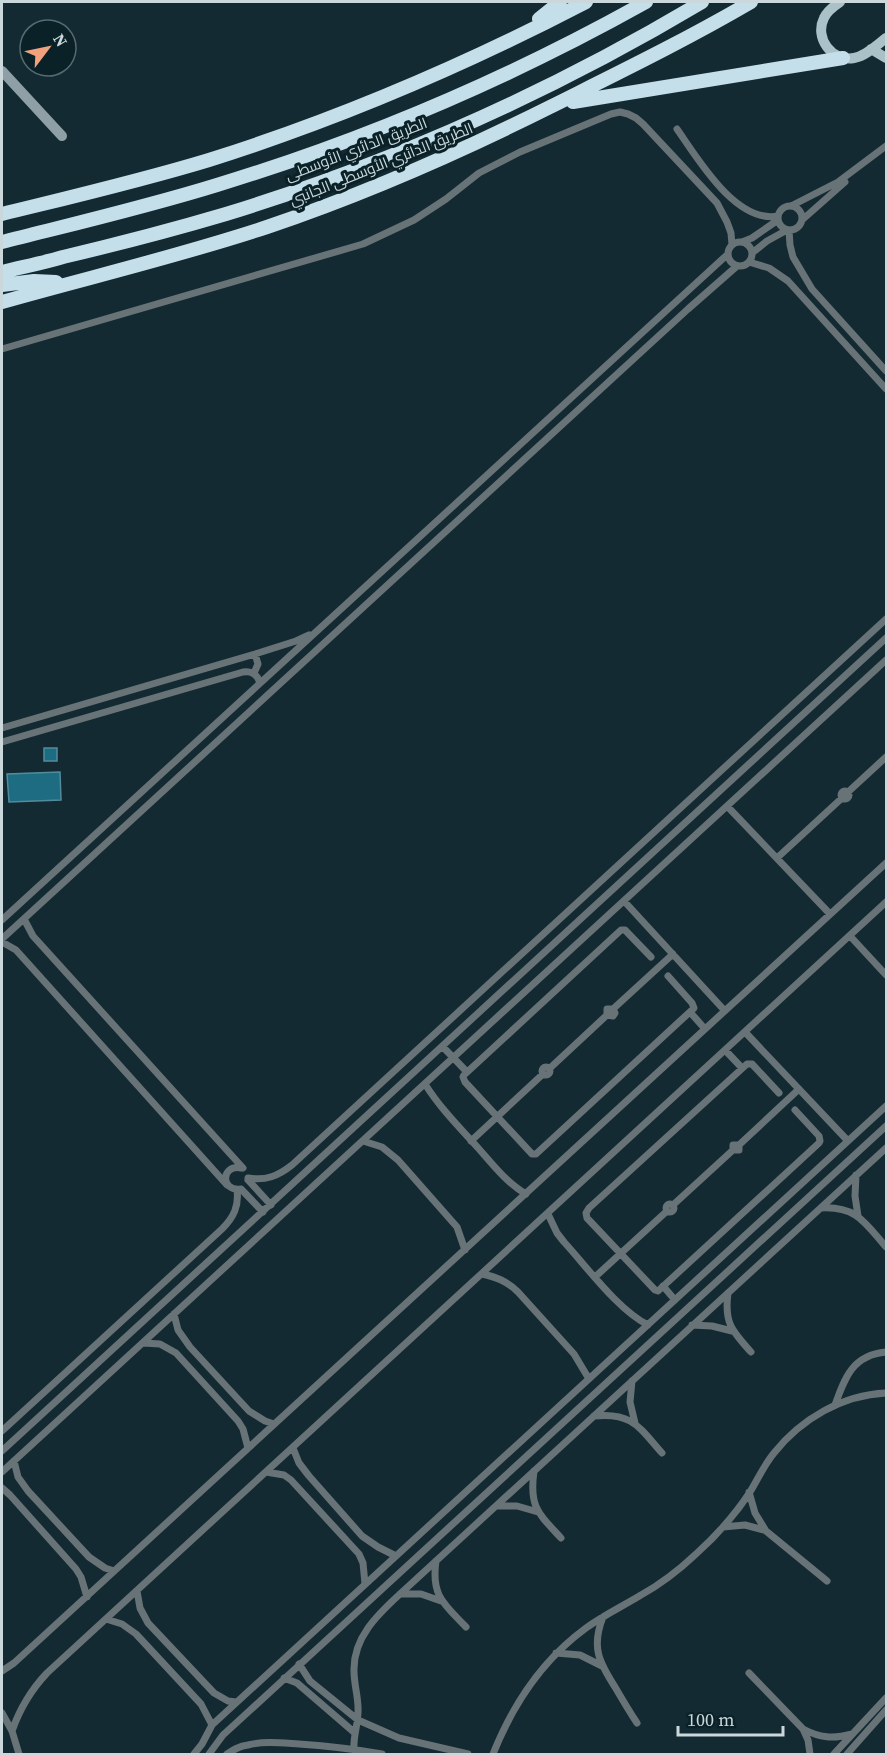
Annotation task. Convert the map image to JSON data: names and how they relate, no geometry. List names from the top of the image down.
{
  "streets": {
    "highway": ["الطريق الدائري الأوسطى", "الطريق الدائري الأوسطى الجانبي"]
  },
  "scale_bar": "100 m",
  "north": "top right"
}
